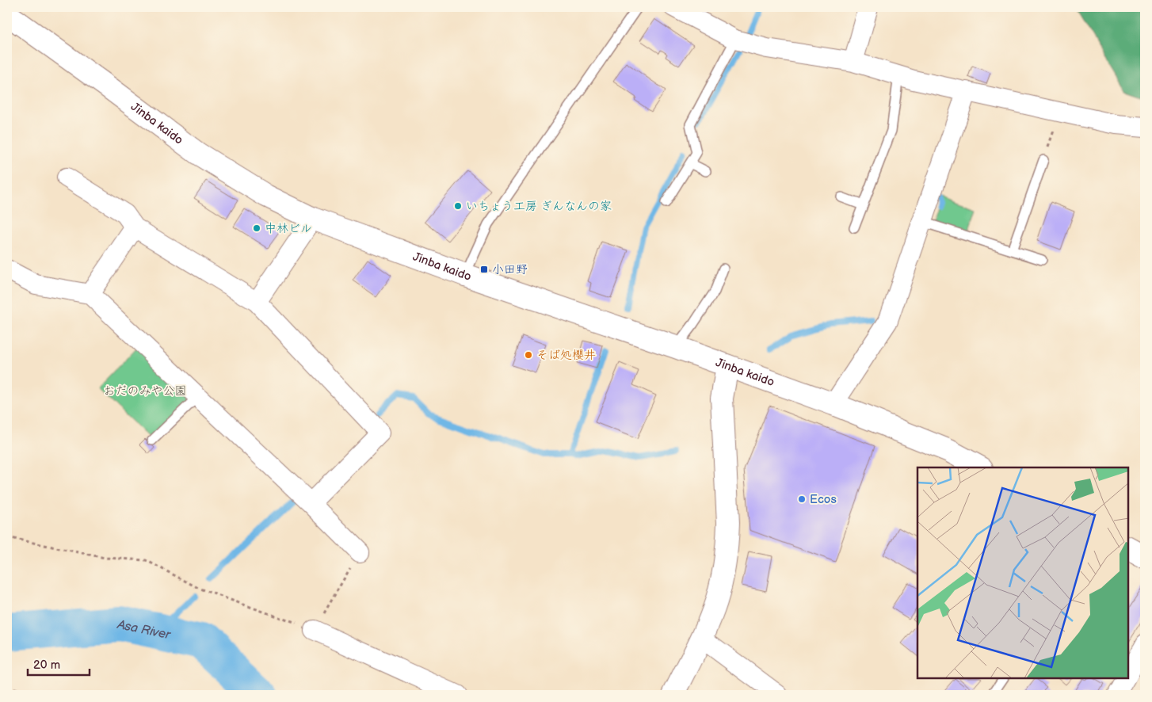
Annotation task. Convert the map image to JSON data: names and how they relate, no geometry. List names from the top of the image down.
{
  "streets": {
    "main road": ["Jinba kaido"]
  },
  "water": ["Asa River"],
  "parks": ["おだのみや公園"],
  "places": {
    "other": [
      "いちょう工房 ぎんなんの家",
      "中林ビル",
      "そば処櫻井",
      "Ecos"
    ],
    "transit": ["小田野"]
  },
  "scale_bar": "20 m"
}
